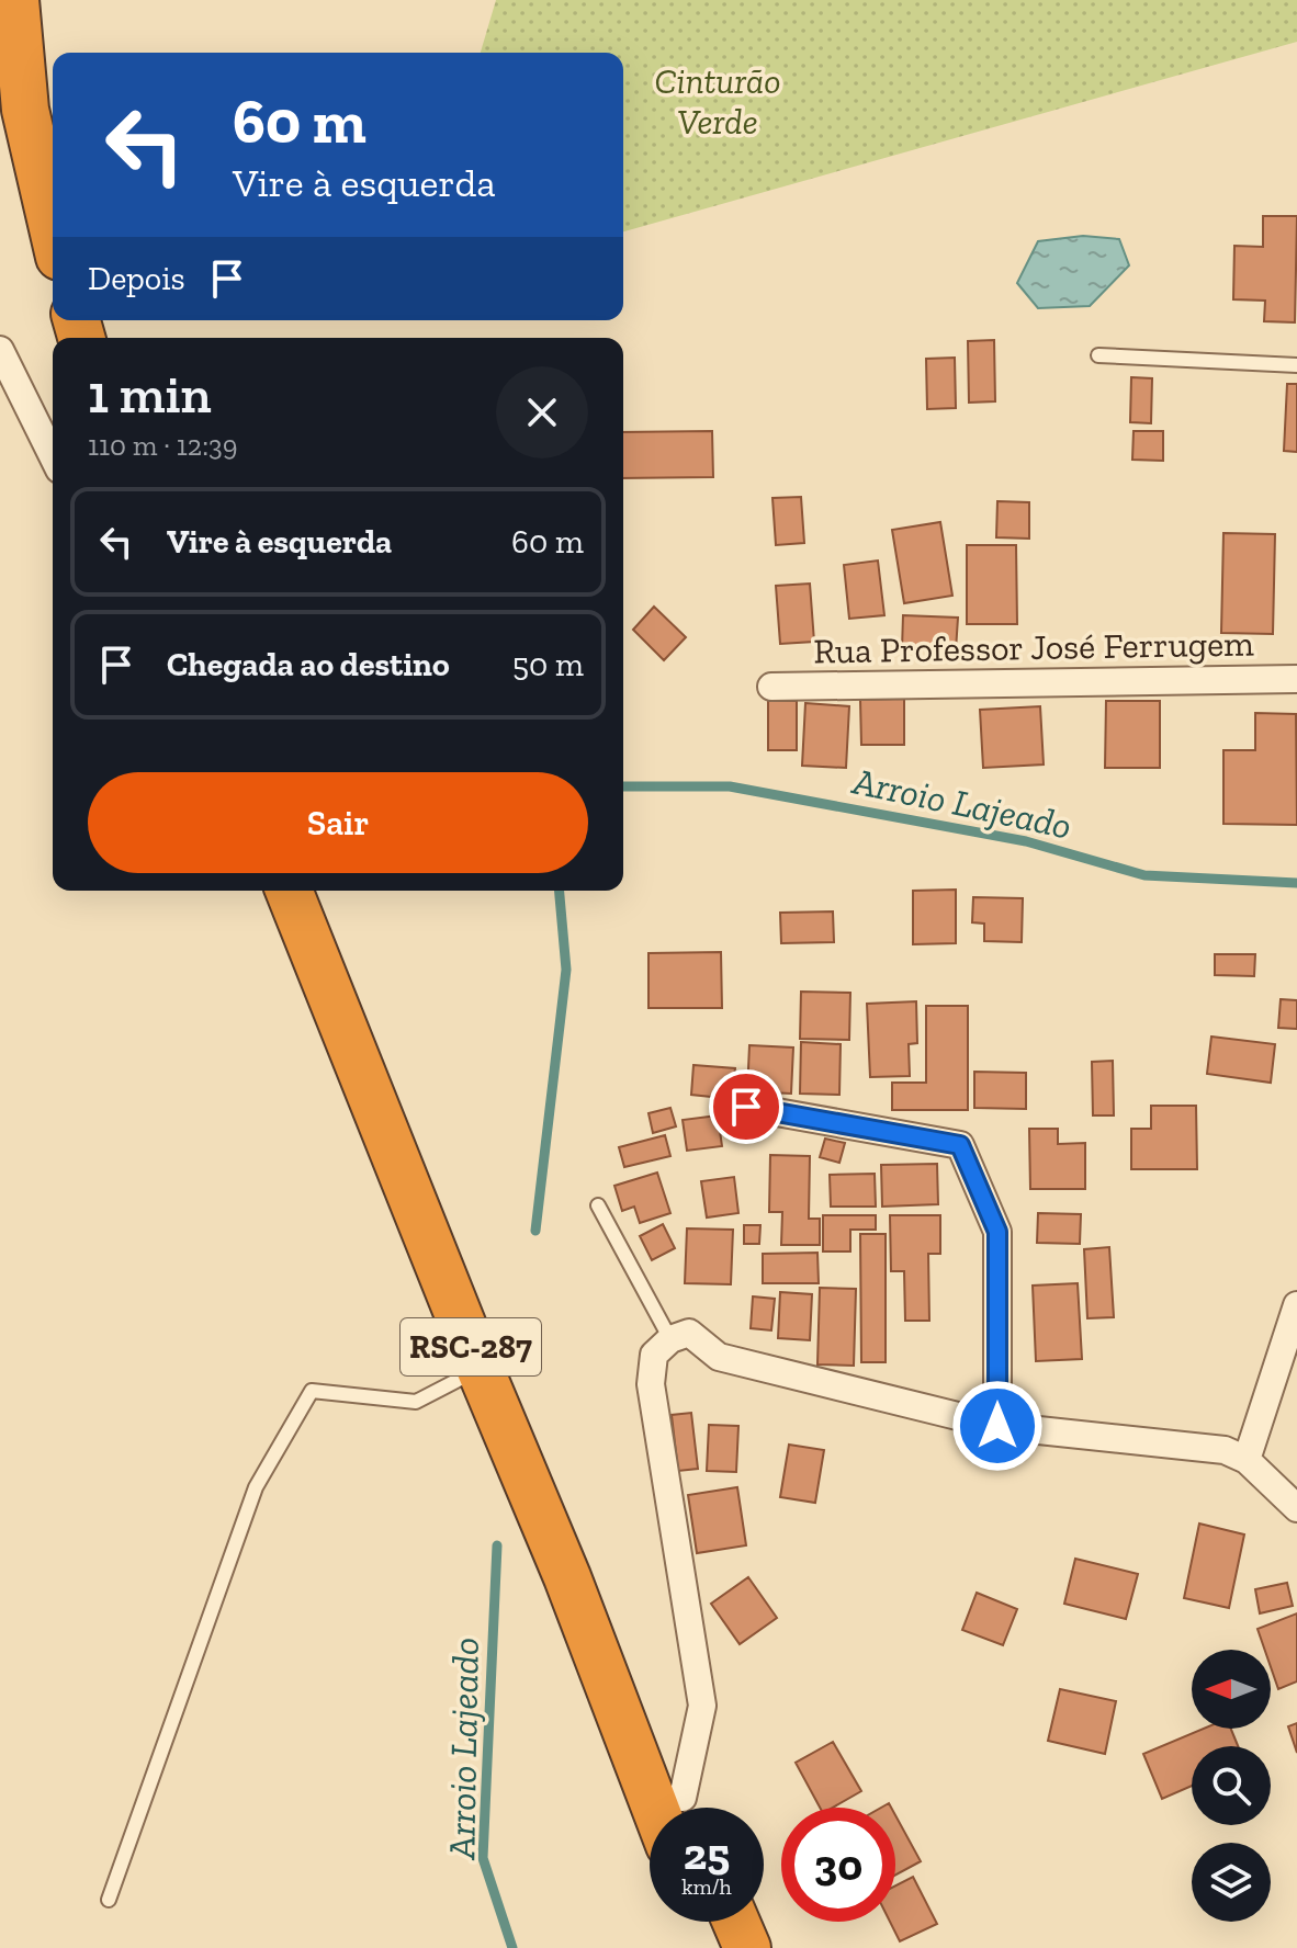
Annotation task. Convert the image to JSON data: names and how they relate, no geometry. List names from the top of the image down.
{
  "streets": {
    "highway": ["RSC-287"],
    "street": ["Rua Professor José Ferrugem"]
  },
  "water": ["Arroio Lajeado"],
  "parks": ["Cinturão Verde"],
  "north": "left",
  "page": {
    "turn": ["60 m", "Vire à esquerda"],
    "then": "Depois",
    "heading": ["1 min", "110 m · 12:39"],
    "list": [
      {
        "name": "Vire à esquerda",
        "value": "60 m"
      },
      {
        "name": "Chegada ao destino",
        "value": "50 m"
      }
    ],
    "buttons": "Sair",
    "speed": "25 km/h",
    "limit": "30"
  }
}
